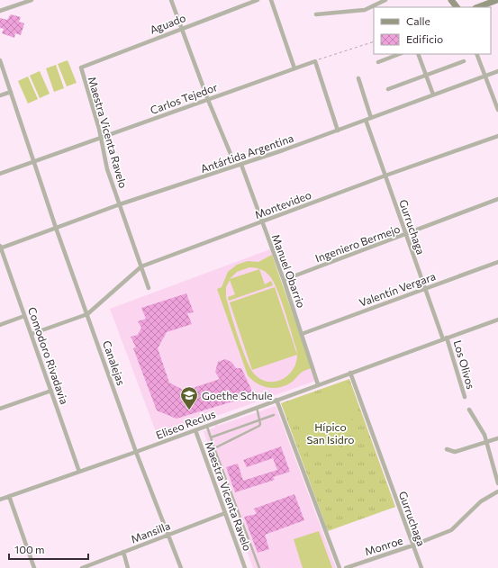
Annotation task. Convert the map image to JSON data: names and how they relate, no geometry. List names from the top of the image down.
{
  "streets": {
    "street": [
      "Aguado",
      "Carlos Tejedor",
      "Maestra Vicenta Ravelo",
      "Antártida Argentina",
      "Montevideo",
      "Gurruchaga",
      "Ingeniero Bermejo",
      "Manuel Obarrio",
      "Valentín Vergara",
      "Comodoro Rivadavia",
      "Canalejas",
      "Los Olivos",
      "Eliseo Reclus",
      "Mansilla",
      "Monroe"
    ]
  },
  "crossings": [
    ["Aguado", "Maestra Vicenta Ravelo"],
    ["Carlos Tejedor", "Maestra Vicenta Ravelo"],
    ["Carlos Tejedor", "Canalejas"],
    ["Maestra Vicenta Ravelo", "Antártida Argentina"],
    ["Maestra Vicenta Ravelo", "Montevideo"],
    ["Maestra Vicenta Ravelo", "Eliseo Reclus"],
    ["Maestra Vicenta Ravelo", "Mansilla"],
    ["Antártida Argentina", "Gurruchaga"],
    ["Antártida Argentina", "Manuel Obarrio"],
    ["Antártida Argentina", "Comodoro Rivadavia"],
    ["Antártida Argentina", "Canalejas"],
    ["Montevideo", "Gurruchaga"],
    ["Montevideo", "Manuel Obarrio"],
    ["Montevideo", "Canalejas"],
    ["Gurruchaga", "Ingeniero Bermejo"],
    ["Gurruchaga", "Valentín Vergara"],
    ["Gurruchaga", "Los Olivos"],
    ["Gurruchaga", "Eliseo Reclus"],
    ["Gurruchaga", "Monroe"],
    ["Ingeniero Bermejo", "Manuel Obarrio"],
    ["Manuel Obarrio", "Valentín Vergara"],
    ["Manuel Obarrio", "Eliseo Reclus"],
    ["Comodoro Rivadavia", "Eliseo Reclus"],
    ["Canalejas", "Eliseo Reclus"],
    ["Canalejas", "Mansilla"],
    ["Los Olivos", "Eliseo Reclus"]
  ],
  "parks": ["Hípico San Isidro"],
  "places": {
    "school or university": ["Goethe Schule"]
  },
  "legend": ["Calle", "Edificio"],
  "scale_bar": "100 m"
}
